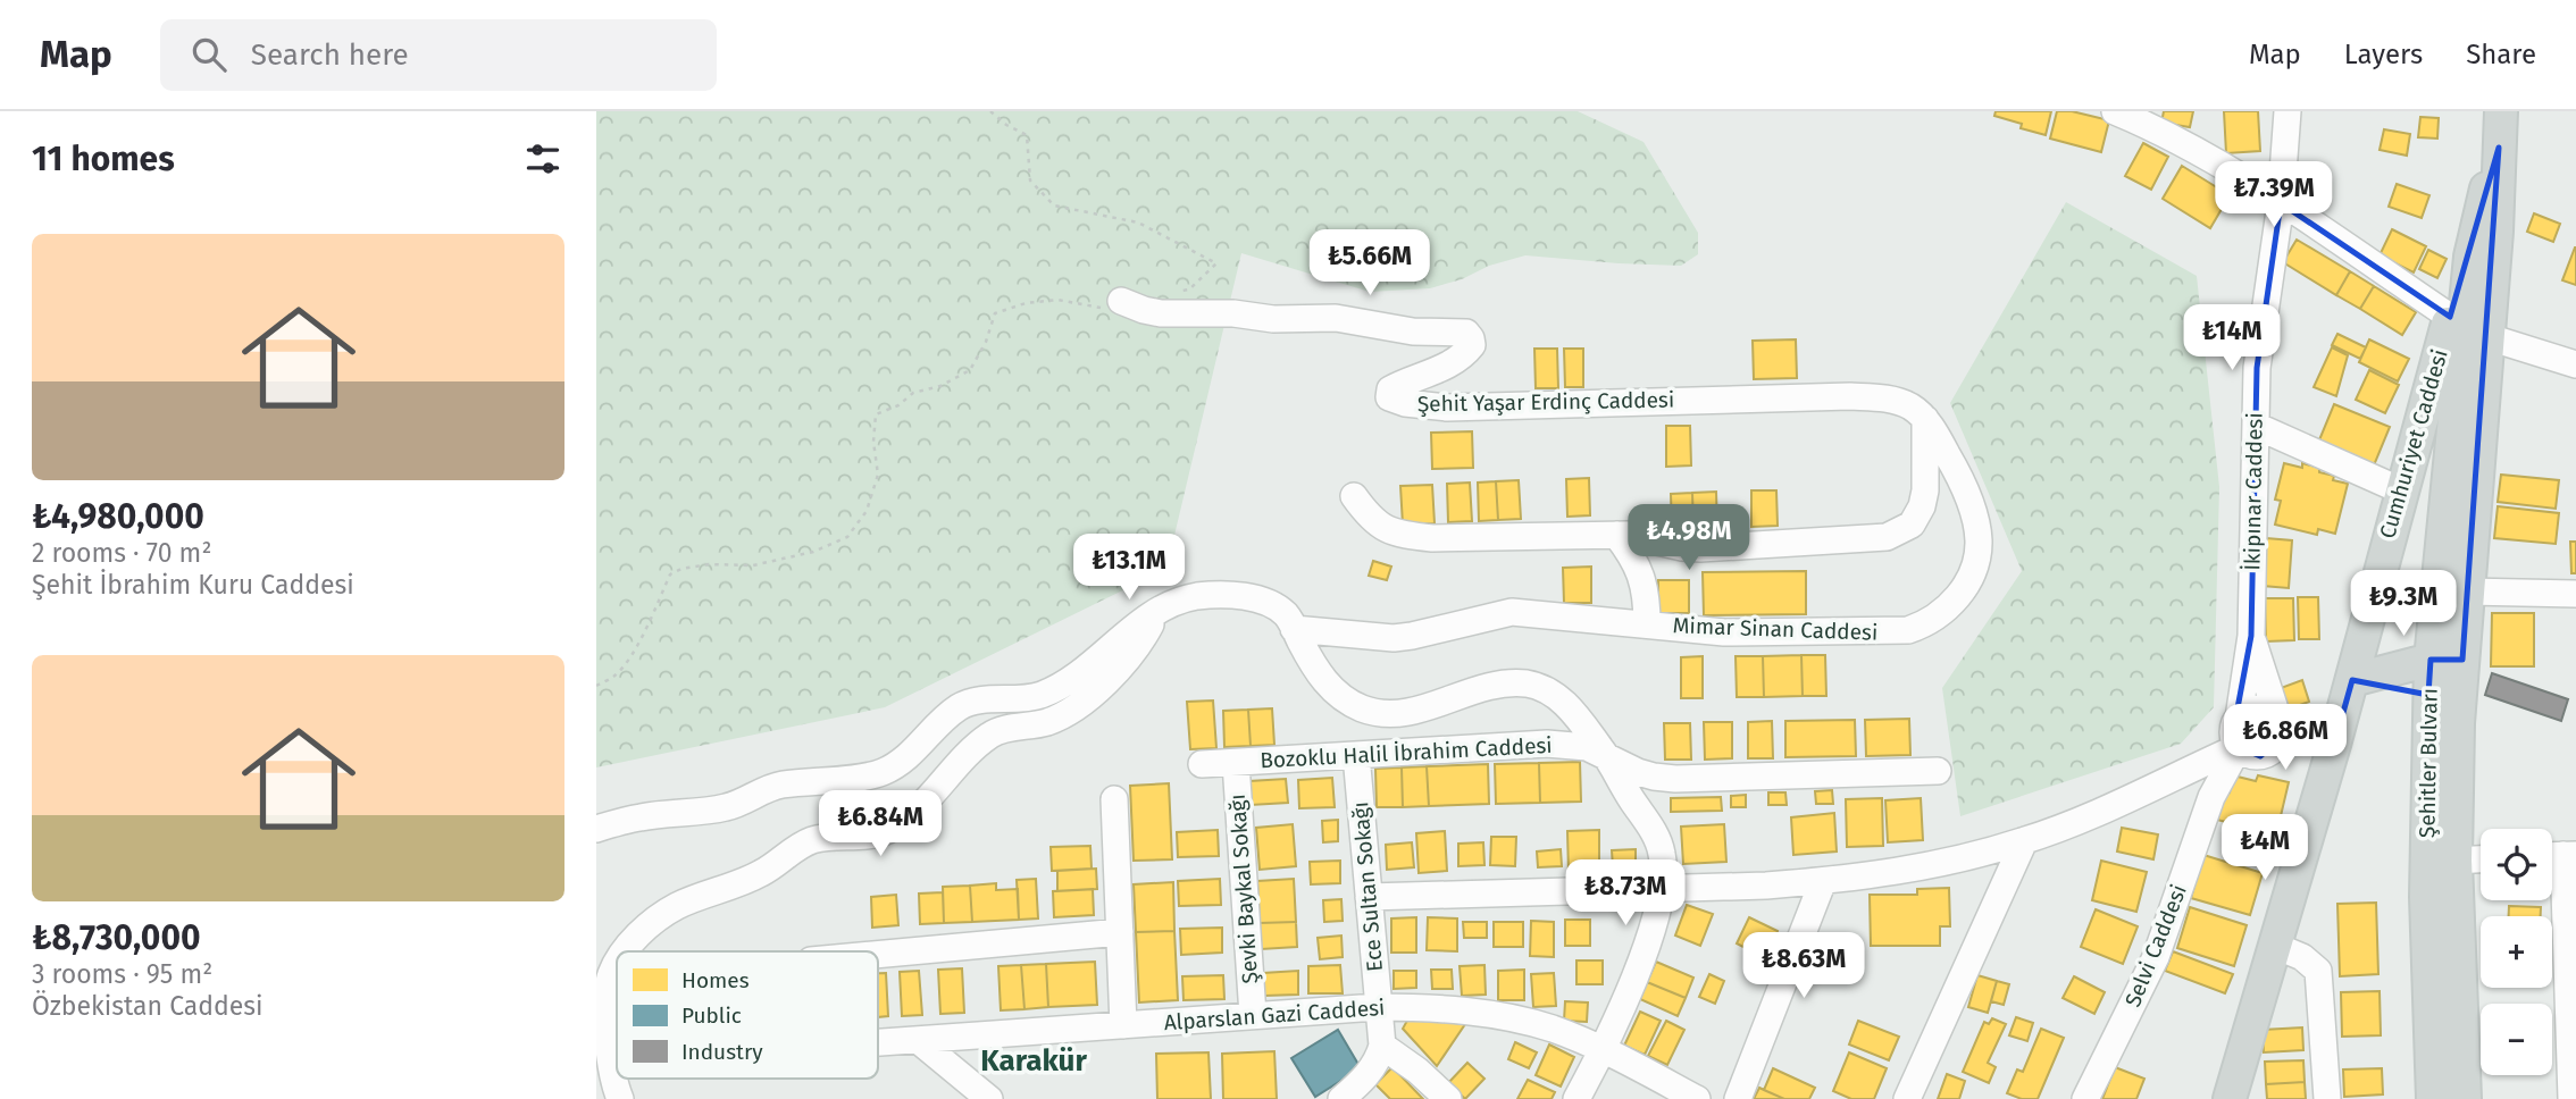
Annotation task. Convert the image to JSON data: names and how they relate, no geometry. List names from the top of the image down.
{
  "streets": {
    "main road": ["Cumhuriyet Caddesi", "Şehitler Bulvarı"],
    "street": [
      "Şehit Yaşar Erdinç Caddesi",
      "İkipınar Caddesi",
      "Mimar Sinan Caddesi",
      "Bozoklu Halil İbrahim Caddesi",
      "Ece Sultan Sokağı",
      "Şevki Baykal Sokağı",
      "Selvi Caddesi",
      "Alparslan Gazi Caddesi"
    ]
  },
  "crossings": [
    ["Şehit Yaşar Erdinç Caddesi", "Mimar Sinan Caddesi"],
    ["Cumhuriyet Caddesi", "Şehitler Bulvarı"],
    ["İkipınar Caddesi", "Selvi Caddesi"],
    ["Bozoklu Halil İbrahim Caddesi", "Ece Sultan Sokağı"],
    ["Bozoklu Halil İbrahim Caddesi", "Şevki Baykal Sokağı"],
    ["Ece Sultan Sokağı", "Alparslan Gazi Caddesi"],
    ["Şevki Baykal Sokağı", "Alparslan Gazi Caddesi"]
  ],
  "districts": ["Karakür"],
  "legend": ["Homes", "Public", "Industry"],
  "page": {
    "header": "Map",
    "search": "Search here",
    "nav": ["Map", "Layers", "Share"],
    "heading": "11 homes",
    "price": [
      "₺7.39M",
      "₺5.66M",
      "₺14M",
      "₺4.98M",
      "₺13.1M",
      "₺9.3M",
      "₺6.86M",
      "₺6.84M",
      "₺4M",
      "₺8.73M",
      "₺8.63M"
    ],
    "list": [
      {
        "name": "₺4,980,000",
        "note": "2 rooms · 70 m² · Şehit İbrahim Kuru Caddesi"
      },
      {
        "name": "₺8,730,000",
        "note": "3 rooms · 95 m² · Özbekistan Caddesi"
      }
    ],
    "map_buttons": ["+", "−"]
  }
}
